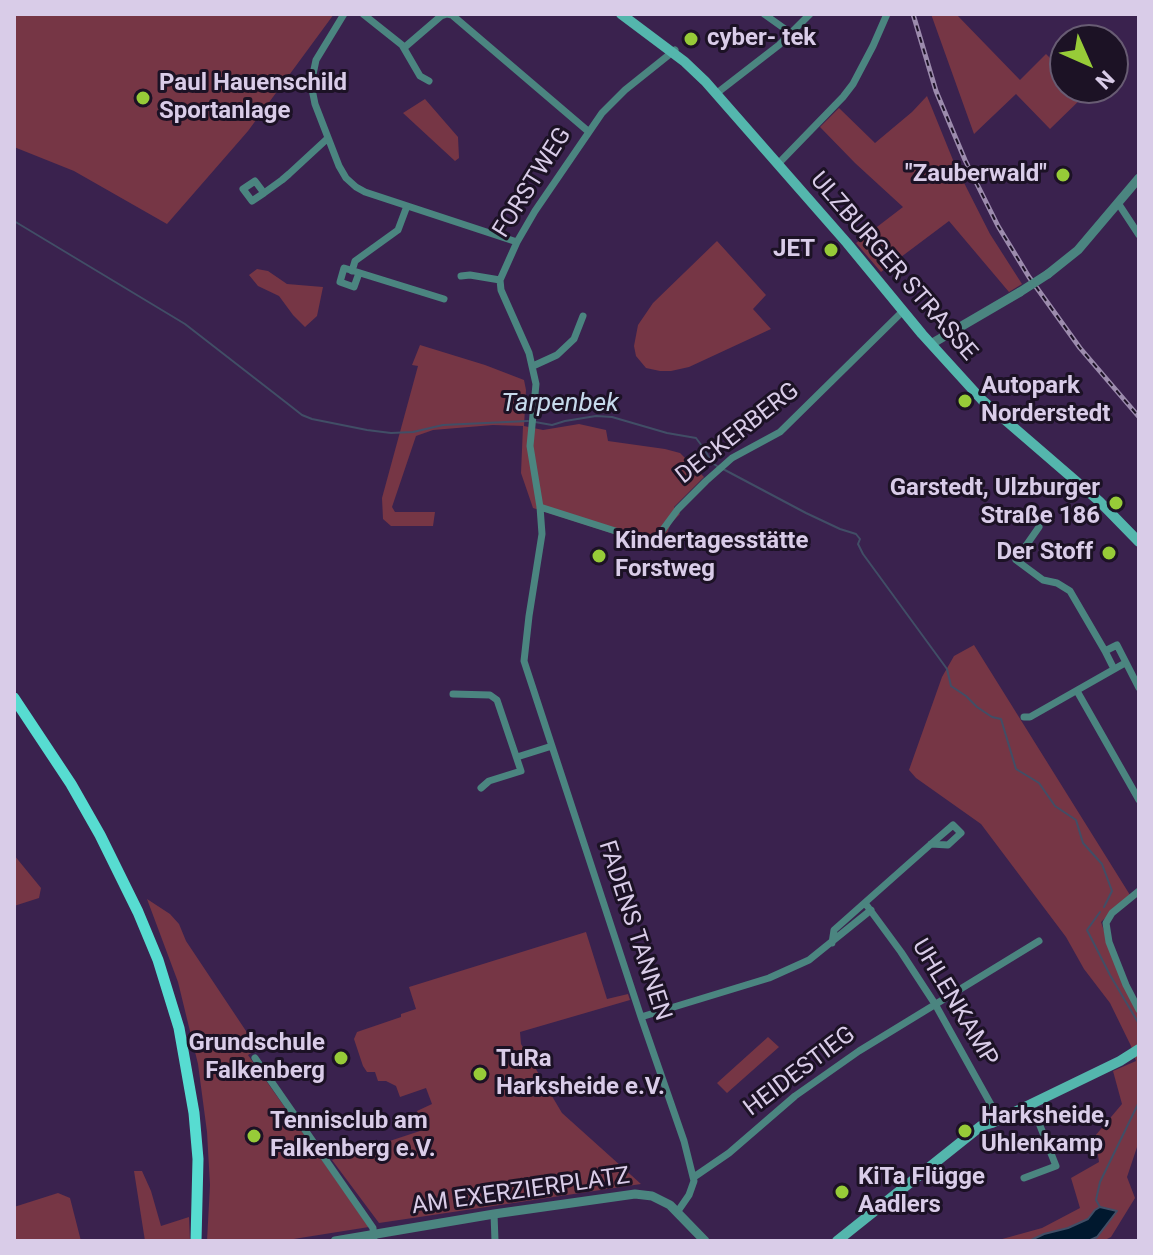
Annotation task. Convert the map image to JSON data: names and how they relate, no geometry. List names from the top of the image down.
{
  "streets": {
    "main road": ["ULZBURGER STRASSE"],
    "street": [
      "FORSTWEG",
      "DECKERBERG",
      "FADENS TANNEN",
      "UHLENKAMP",
      "HEIDESTIEG",
      "AM EXERZIERPLATZ"
    ]
  },
  "crossings": [
    ["FORSTWEG", "ULZBURGER STRASSE"],
    ["ULZBURGER STRASSE", "DECKERBERG"],
    ["DECKERBERG", "FADENS TANNEN"],
    ["FADENS TANNEN", "HEIDESTIEG"],
    ["UHLENKAMP", "HEIDESTIEG"]
  ],
  "water": ["Tarpenbek"],
  "places": [
    "cyber- tek",
    "Paul Hauenschild Sportanlage",
    "\"Zauberwald\"",
    "JET",
    "Autopark Norderstedt",
    "Garstedt, Ulzburger Straße 186",
    "Der Stoff",
    "Kindertagesstätte Forstweg",
    "Grundschule Falkenberg",
    "TuRa Harksheide e.V.",
    "Harksheide, Uhlenkamp",
    "Tennisclub am Falkenberg e.V.",
    "KiTa Flügge Aadlers"
  ],
  "north": "bottom right"
}
